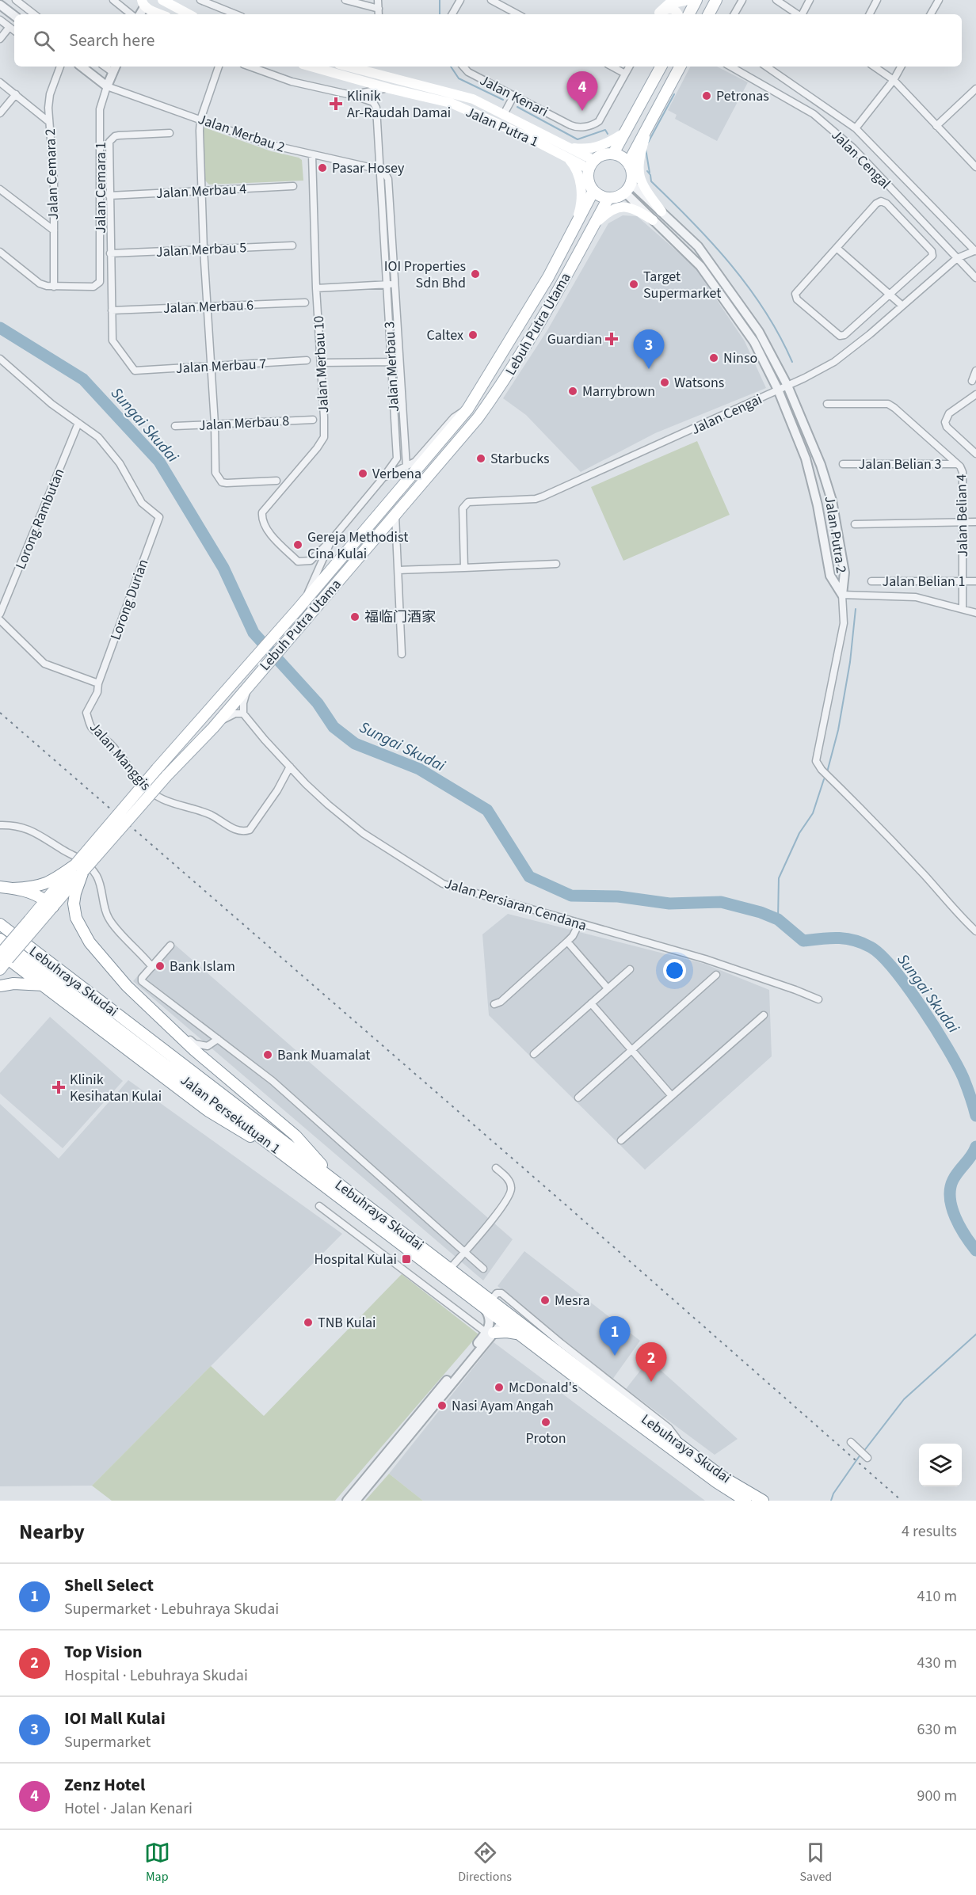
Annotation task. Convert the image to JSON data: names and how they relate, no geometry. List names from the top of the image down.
{
  "streets": {
    "main road": [
      "Jalan Putra 1",
      "Lebuh Putra Utama",
      "Lebuhraya Skudai",
      "Jalan Persekutuan 1"
    ],
    "street": [
      "Jalan Kenari",
      "Jalan Merbau 2",
      "Jalan Cengal",
      "Jalan Cemara 2",
      "Jalan Cemara 1",
      "Jalan Merbau 4",
      "Jalan Merbau 5",
      "Jalan Merbau 6",
      "Jalan Merbau 10",
      "Jalan Merbau 7",
      "Jalan Merbau 3",
      "Jalan Cengai",
      "Jalan Merbau 8",
      "Jalan Belian 3",
      "Jalan Belian 4",
      "Lorong Rambutan",
      "Jalan Putra 2",
      "Jalan Belian 1",
      "Lorong Durian",
      "Jalan Manggis",
      "Jalan Persiaran Cendana"
    ]
  },
  "crossings": [
    ["Jalan Putra 1", "Lebuh Putra Utama"],
    ["Jalan Putra 1", "Jalan Putra 2"],
    ["Jalan Merbau 2", "Jalan Cemara 1"],
    ["Jalan Merbau 2", "Jalan Merbau 10"],
    ["Jalan Merbau 2", "Jalan Merbau 3"],
    ["Jalan Cengal", "Jalan Cengai"],
    ["Jalan Cemara 2", "Jalan Cemara 1"],
    ["Jalan Merbau 6", "Jalan Merbau 7"],
    ["Lebuh Putra Utama", "Jalan Putra 2"],
    ["Jalan Merbau 10", "Jalan Merbau 3"],
    ["Jalan Cengai", "Jalan Putra 2"],
    ["Jalan Belian 3", "Jalan Belian 4"],
    ["Jalan Belian 4", "Jalan Belian 1"],
    ["Lorong Rambutan", "Lorong Durian"],
    ["Lorong Durian", "Jalan Manggis"],
    ["Jalan Manggis", "Jalan Persiaran Cendana"],
    ["Lebuhraya Skudai", "Jalan Persekutuan 1"]
  ],
  "water": ["Sungai Skudai"],
  "places": {
    "other": [
      "Petronas",
      "Pasar Hosey",
      "IOI Properties Sdn Bhd",
      "Target Supermarket",
      "Caltex",
      "Ninso",
      "Watsons",
      "Marrybrown",
      "Starbucks",
      "Verbena",
      "Gereja Methodist Cina Kulai",
      "福临门酒家",
      "Bank Islam",
      "Bank Muamalat",
      "Mesra",
      "TNB Kulai",
      "McDonald's",
      "Nasi Ayam Angah",
      "Proton"
    ],
    "health": ["Klinik Ar-Raudah Damai", "Guardian", "Klinik Kesihatan Kulai"],
    "transit": ["Hospital Kulai"]
  },
  "page": {
    "search": "Search here",
    "pins": [
      "4",
      "3",
      "1",
      "2"
    ],
    "heading": ["Nearby", "4 results"],
    "list": [
      {
        "mark": "1",
        "name": "Shell Select",
        "note": "Supermarket · Lebuhraya Skudai",
        "value": "410 m"
      },
      {
        "mark": "2",
        "name": "Top Vision",
        "note": "Hospital · Lebuhraya Skudai",
        "value": "430 m"
      },
      {
        "mark": "3",
        "name": "IOI Mall Kulai",
        "note": "Supermarket",
        "value": "630 m"
      },
      {
        "mark": "4",
        "name": "Zenz Hotel",
        "note": "Hotel · Jalan Kenari",
        "value": "900 m"
      }
    ],
    "nav": ["Map", "Directions", "Saved"]
  }
}
